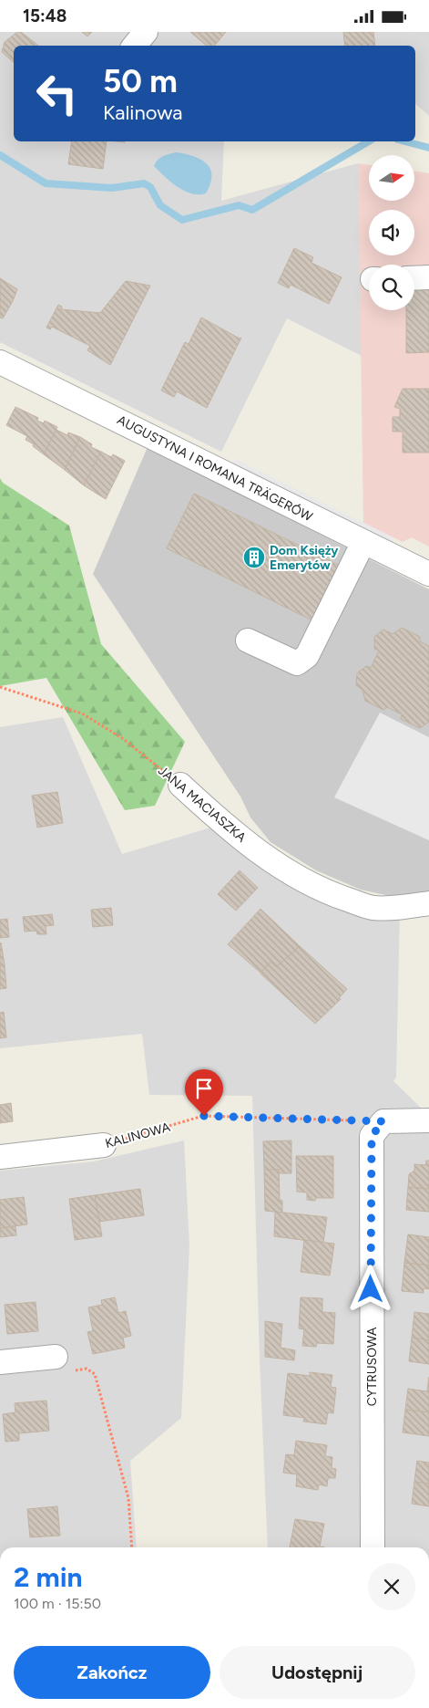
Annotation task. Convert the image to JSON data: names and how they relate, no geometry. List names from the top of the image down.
{
  "streets": {
    "street": [
      "AUGUSTYNA I ROMANA TRÄGERÓW",
      "JANA MACIASZKA",
      "KALINOWA",
      "CYTRUSOWA"
    ]
  },
  "crossings": [
    ["KALINOWA", "CYTRUSOWA"]
  ],
  "places": {
    "building": ["Dom Księży Emerytów"]
  },
  "north": "right",
  "page": {
    "status": "15:48",
    "turn": ["50 m", "Kalinowa"],
    "heading": ["2 min", "100 m · 15:50"],
    "buttons": ["Zakończ", "Udostępnij"]
  }
}
